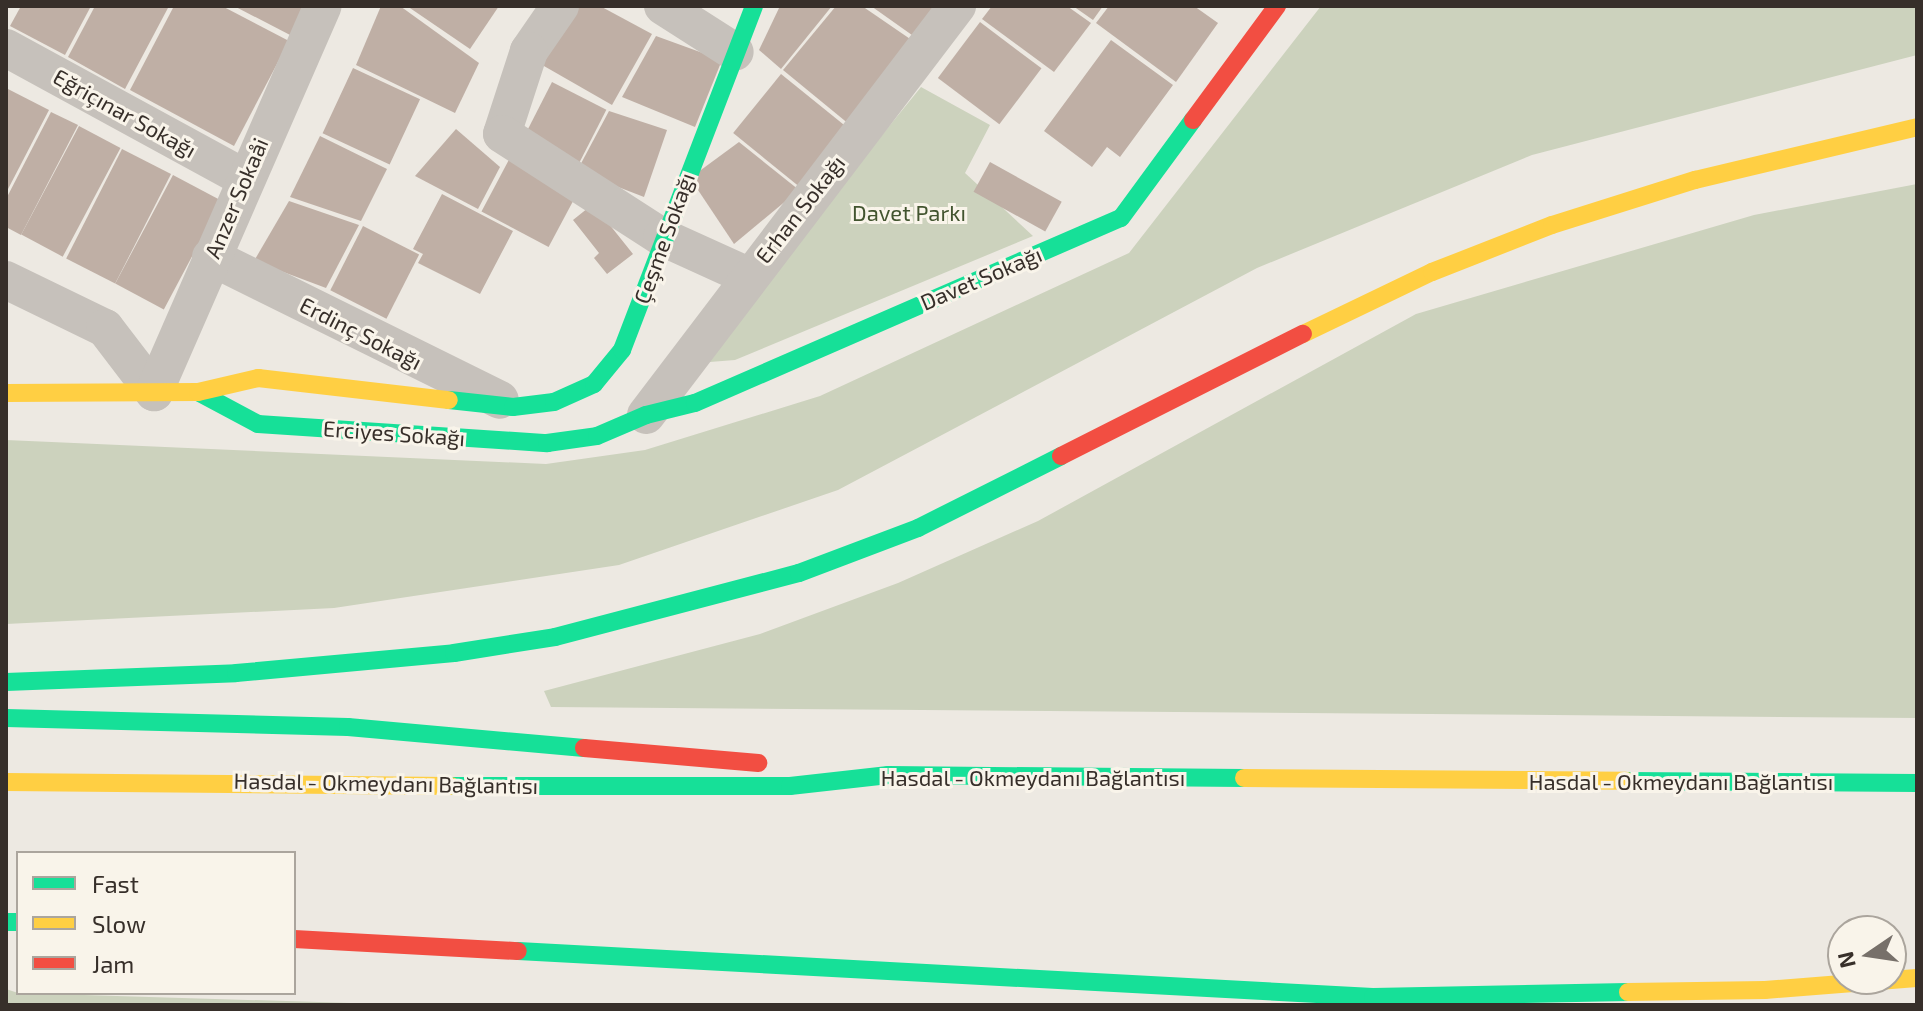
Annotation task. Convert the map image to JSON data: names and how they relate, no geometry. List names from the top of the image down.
{
  "streets": {
    "main road": [
      "Çeşme Sokağı",
      "Davet Sokağı",
      "Erciyes Sokağı",
      "Hasdal - Okmeydanı Bağlantısı"
    ],
    "street": [
      "Eğriçınar Sokağı",
      "Anzer Sokaåi",
      "Erhan Sokağı",
      "Erdinç Sokağı"
    ]
  },
  "crossings": [
    ["Eğriçınar Sokağı", "Anzer Sokaåi"],
    ["Anzer Sokaåi", "Erdinç Sokağı"],
    ["Anzer Sokaåi", "Erciyes Sokağı"],
    ["Erhan Sokağı", "Davet Sokağı"],
    ["Çeşme Sokağı", "Erdinç Sokağı"],
    ["Çeşme Sokağı", "Erciyes Sokağı"],
    ["Davet Sokağı", "Erciyes Sokağı"],
    ["Erdinç Sokağı", "Erciyes Sokağı"]
  ],
  "parks": ["Davet Parkı"],
  "legend": ["Fast", "Slow", "Jam"],
  "north": "left"
}
